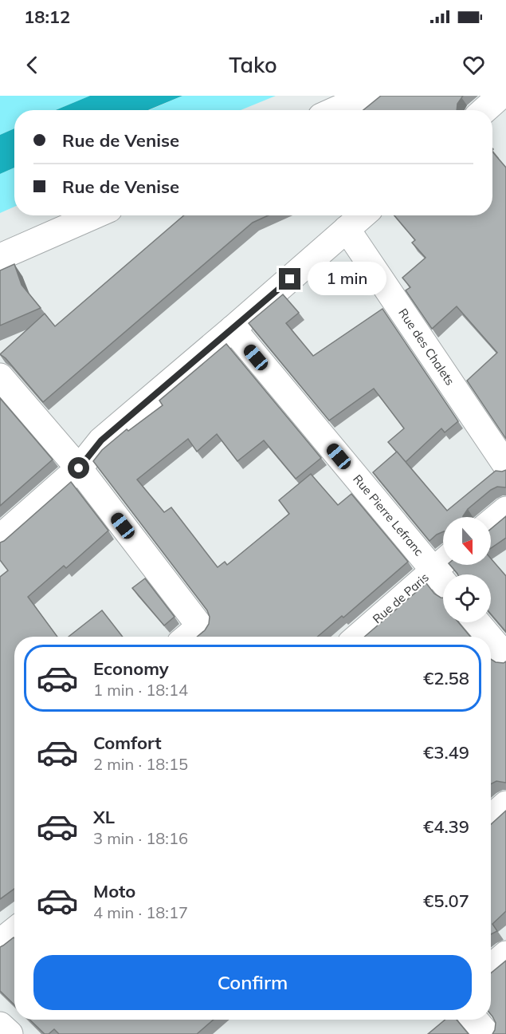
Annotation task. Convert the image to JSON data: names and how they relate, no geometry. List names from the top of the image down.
{
  "streets": {
    "street": ["Rue des Chalets", "Rue Pierre Lefranc", "Rue de Paris"]
  },
  "crossings": [
    ["Rue Pierre Lefranc", "Rue de Paris"]
  ],
  "north": "bottom",
  "page": {
    "status": "18:12",
    "header": "Tako",
    "banner": ["Rue de Venise", "Rue de Venise"],
    "bubble": "1 min",
    "list": [
      {
        "name": "Economy",
        "note": "1 min · 18:14",
        "value": "€2.58"
      },
      {
        "name": "Comfort",
        "note": "2 min · 18:15",
        "value": "€3.49"
      },
      {
        "name": "XL",
        "note": "3 min · 18:16",
        "value": "€4.39"
      },
      {
        "name": "Moto",
        "note": "4 min · 18:17",
        "value": "€5.07"
      }
    ],
    "buttons": "Confirm"
  }
}
